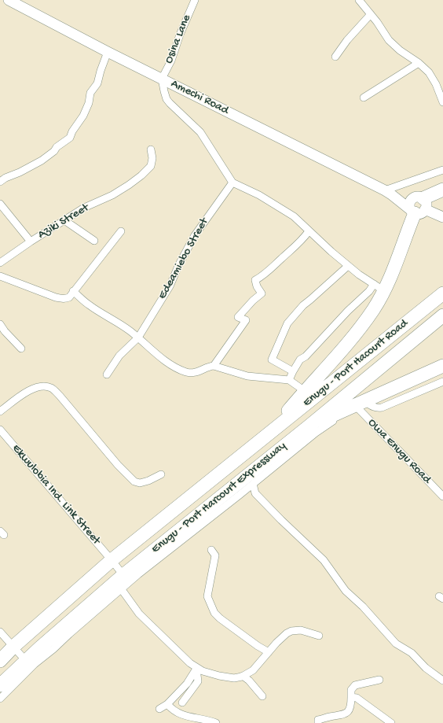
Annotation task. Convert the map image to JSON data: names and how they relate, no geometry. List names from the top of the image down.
{
  "streets": {
    "highway": ["Enugu - Port Hacourt Road", "Enugu - Port Harcourt Expressway"],
    "main road": ["Amechi Road"],
    "street": [
      "Osina Lane",
      "Aziki Street",
      "Edeamiebo Street",
      "Owa Enugu Road",
      "Ekwulobia Ind. Link Street"
    ]
  },
  "crossings": [
    ["Osina Lane", "Amechi Road"],
    ["Enugu - Port Hacourt Road", "Enugu - Port Harcourt Expressway"],
    ["Ekwulobia Ind. Link Street", "Enugu - Port Harcourt Expressway"]
  ]
}
